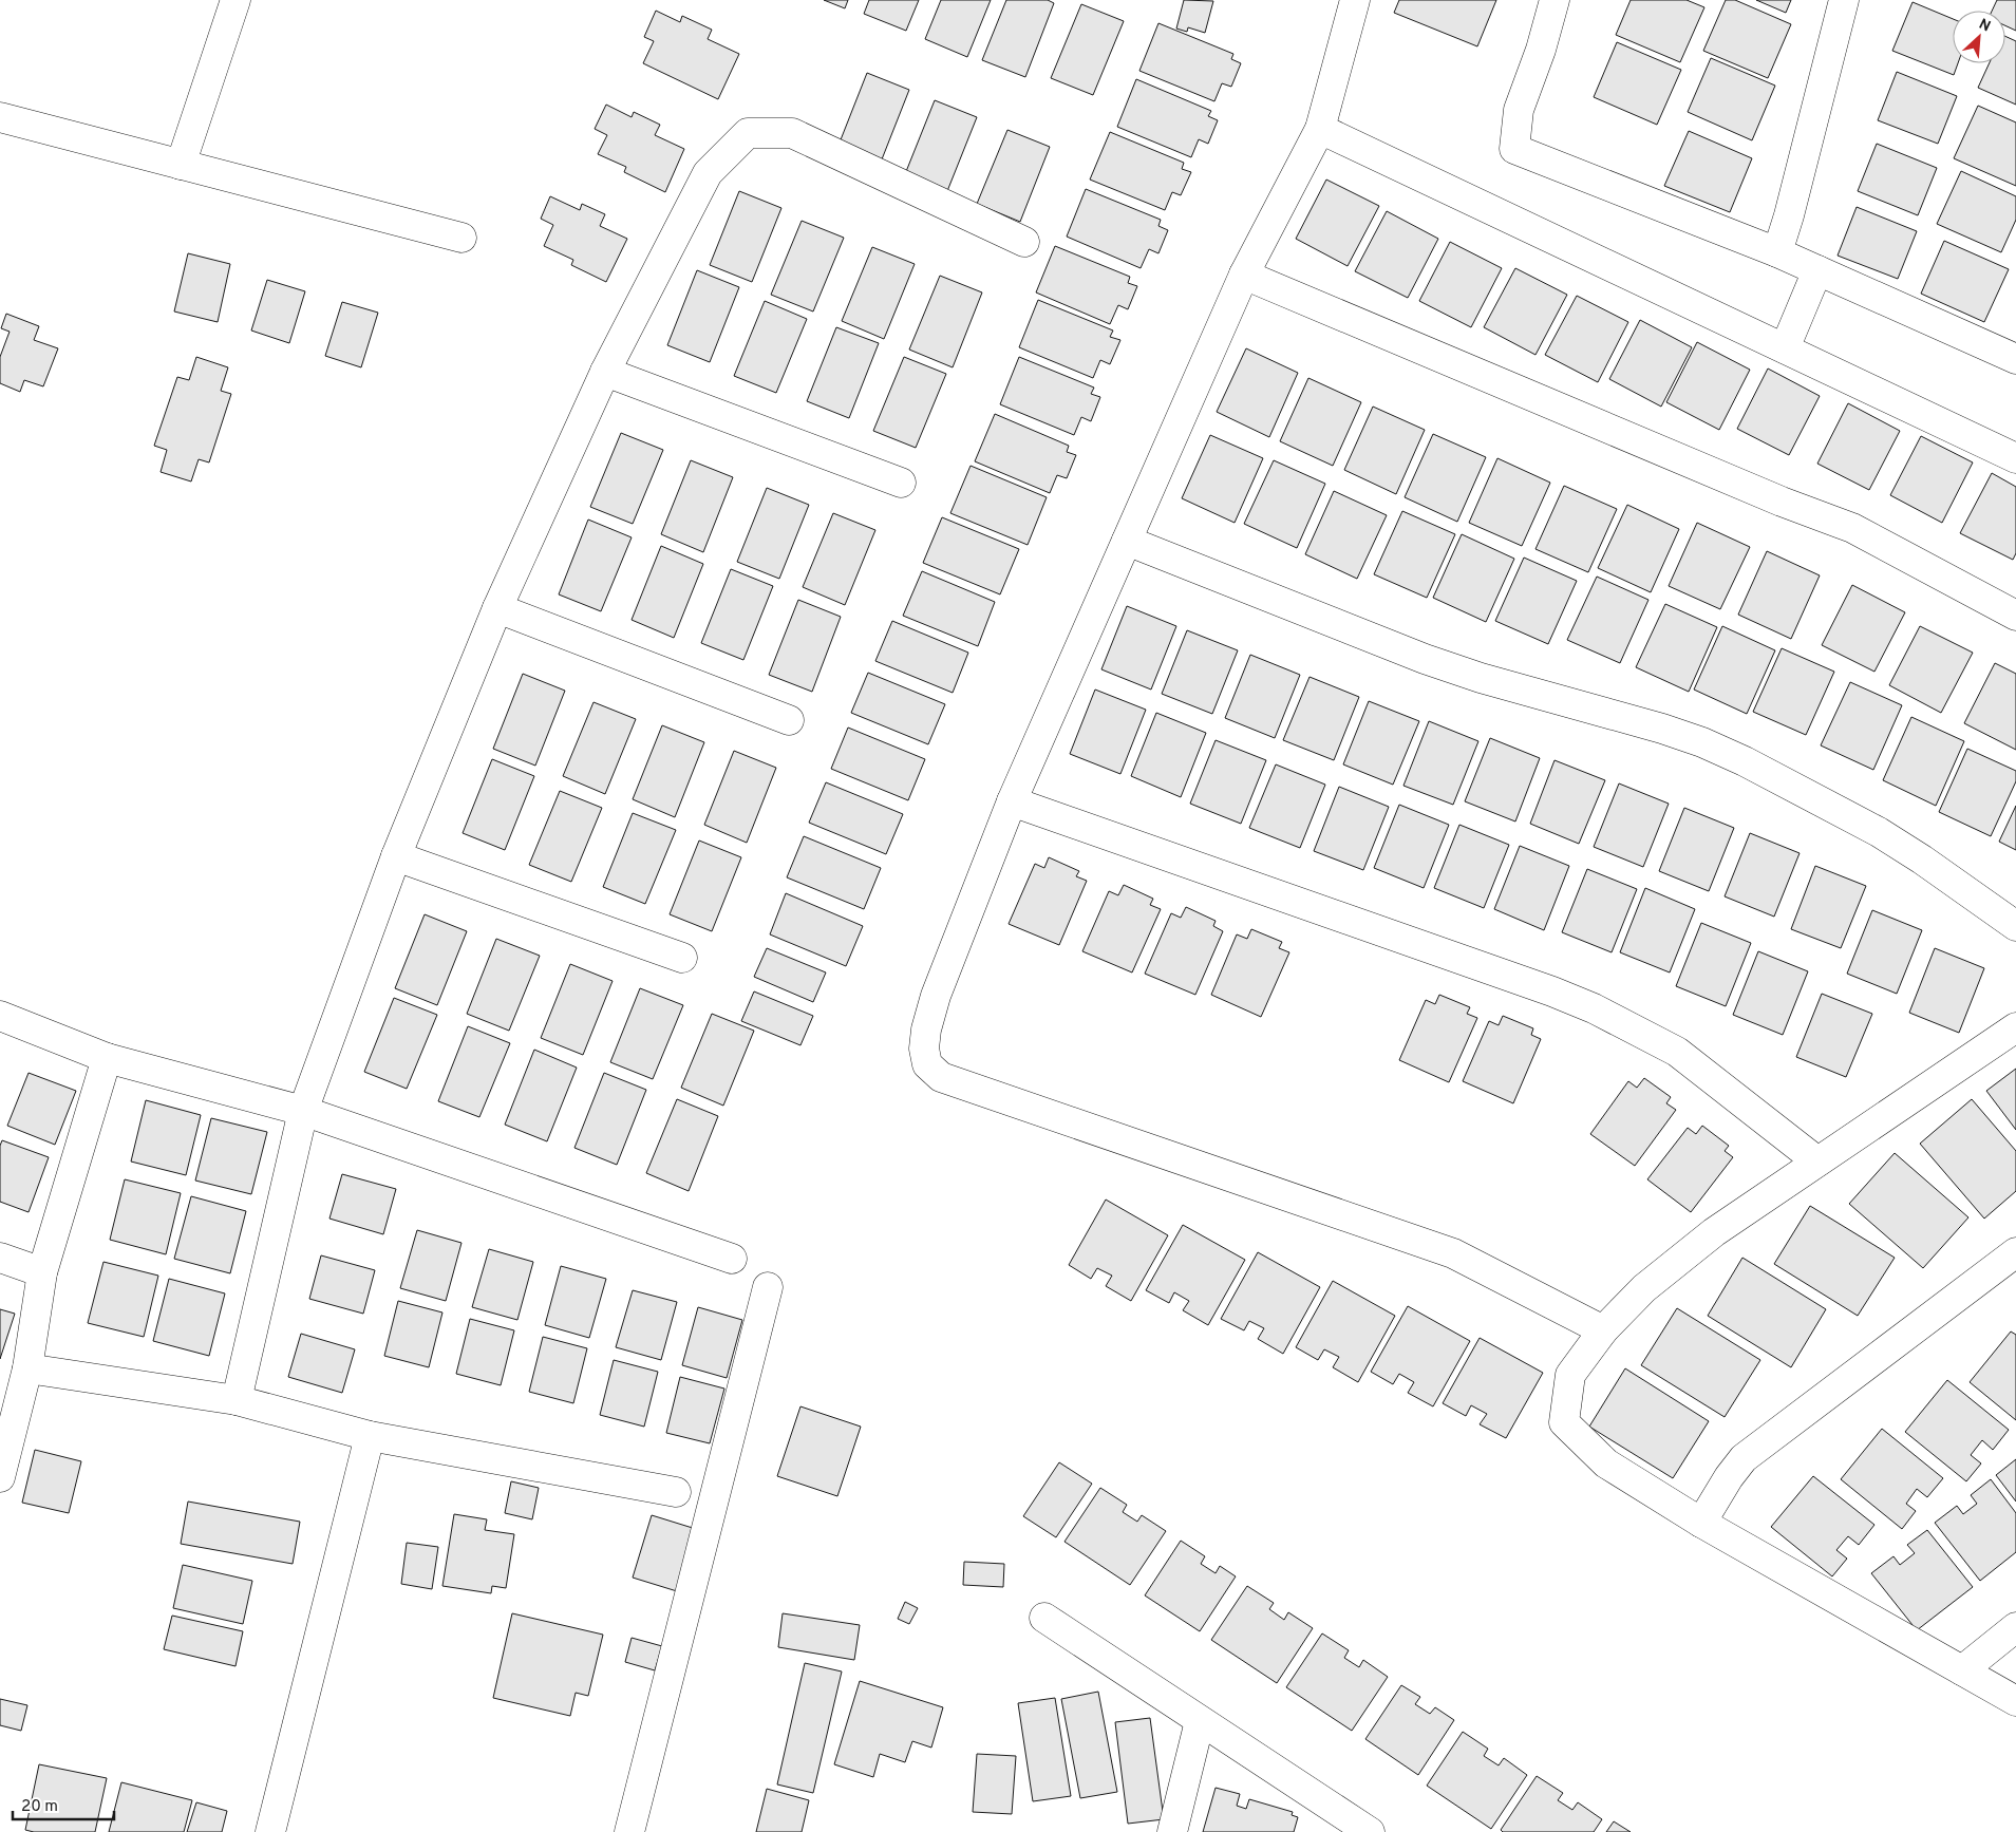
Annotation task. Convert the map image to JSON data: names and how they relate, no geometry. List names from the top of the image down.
{
  "scale_bar": "20 m",
  "north": "top right"
}
